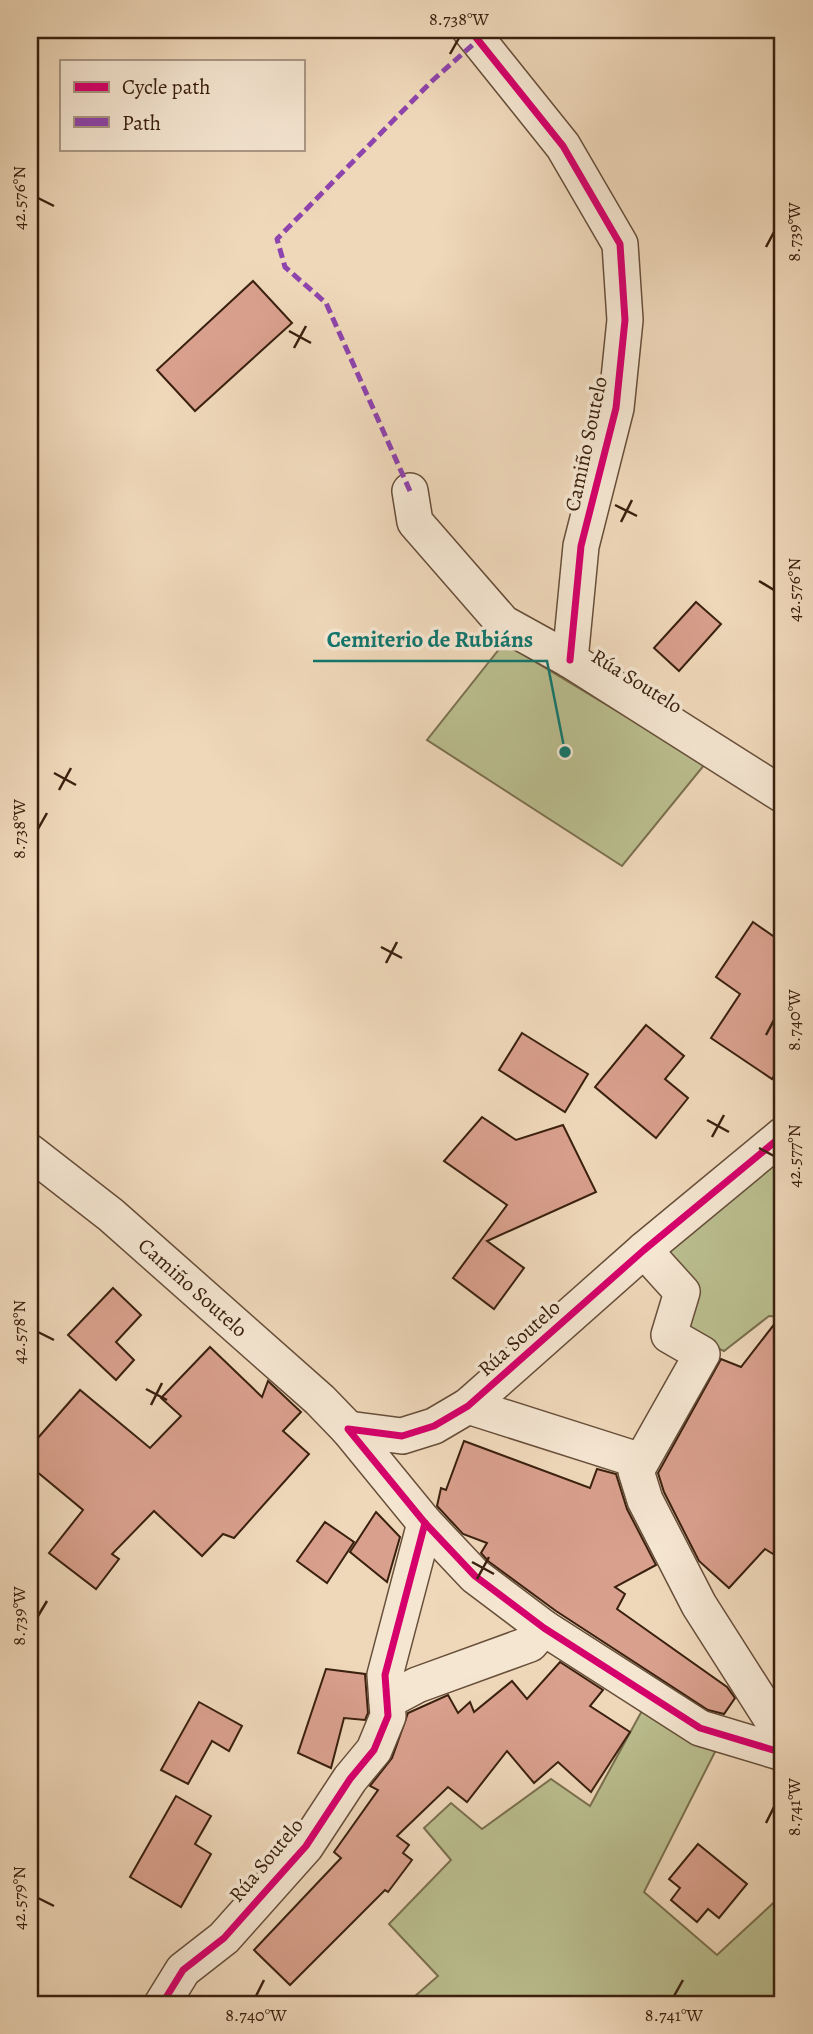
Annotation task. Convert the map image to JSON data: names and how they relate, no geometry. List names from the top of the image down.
{
  "streets": {
    "street": ["Camiño Soutelo", "Rúa Soutelo"]
  },
  "crossings": [
    ["Camiño Soutelo", "Rúa Soutelo"]
  ],
  "places": ["Cemiterio de Rubiáns"],
  "legend": ["Cycle path", "Path"],
  "coordinates": [
    "8.738°W",
    "42.576°N",
    "8.739°W",
    "8.740°W",
    "42.577°N",
    "42.578°N",
    "8.741°W",
    "42.579°N"
  ]
}
